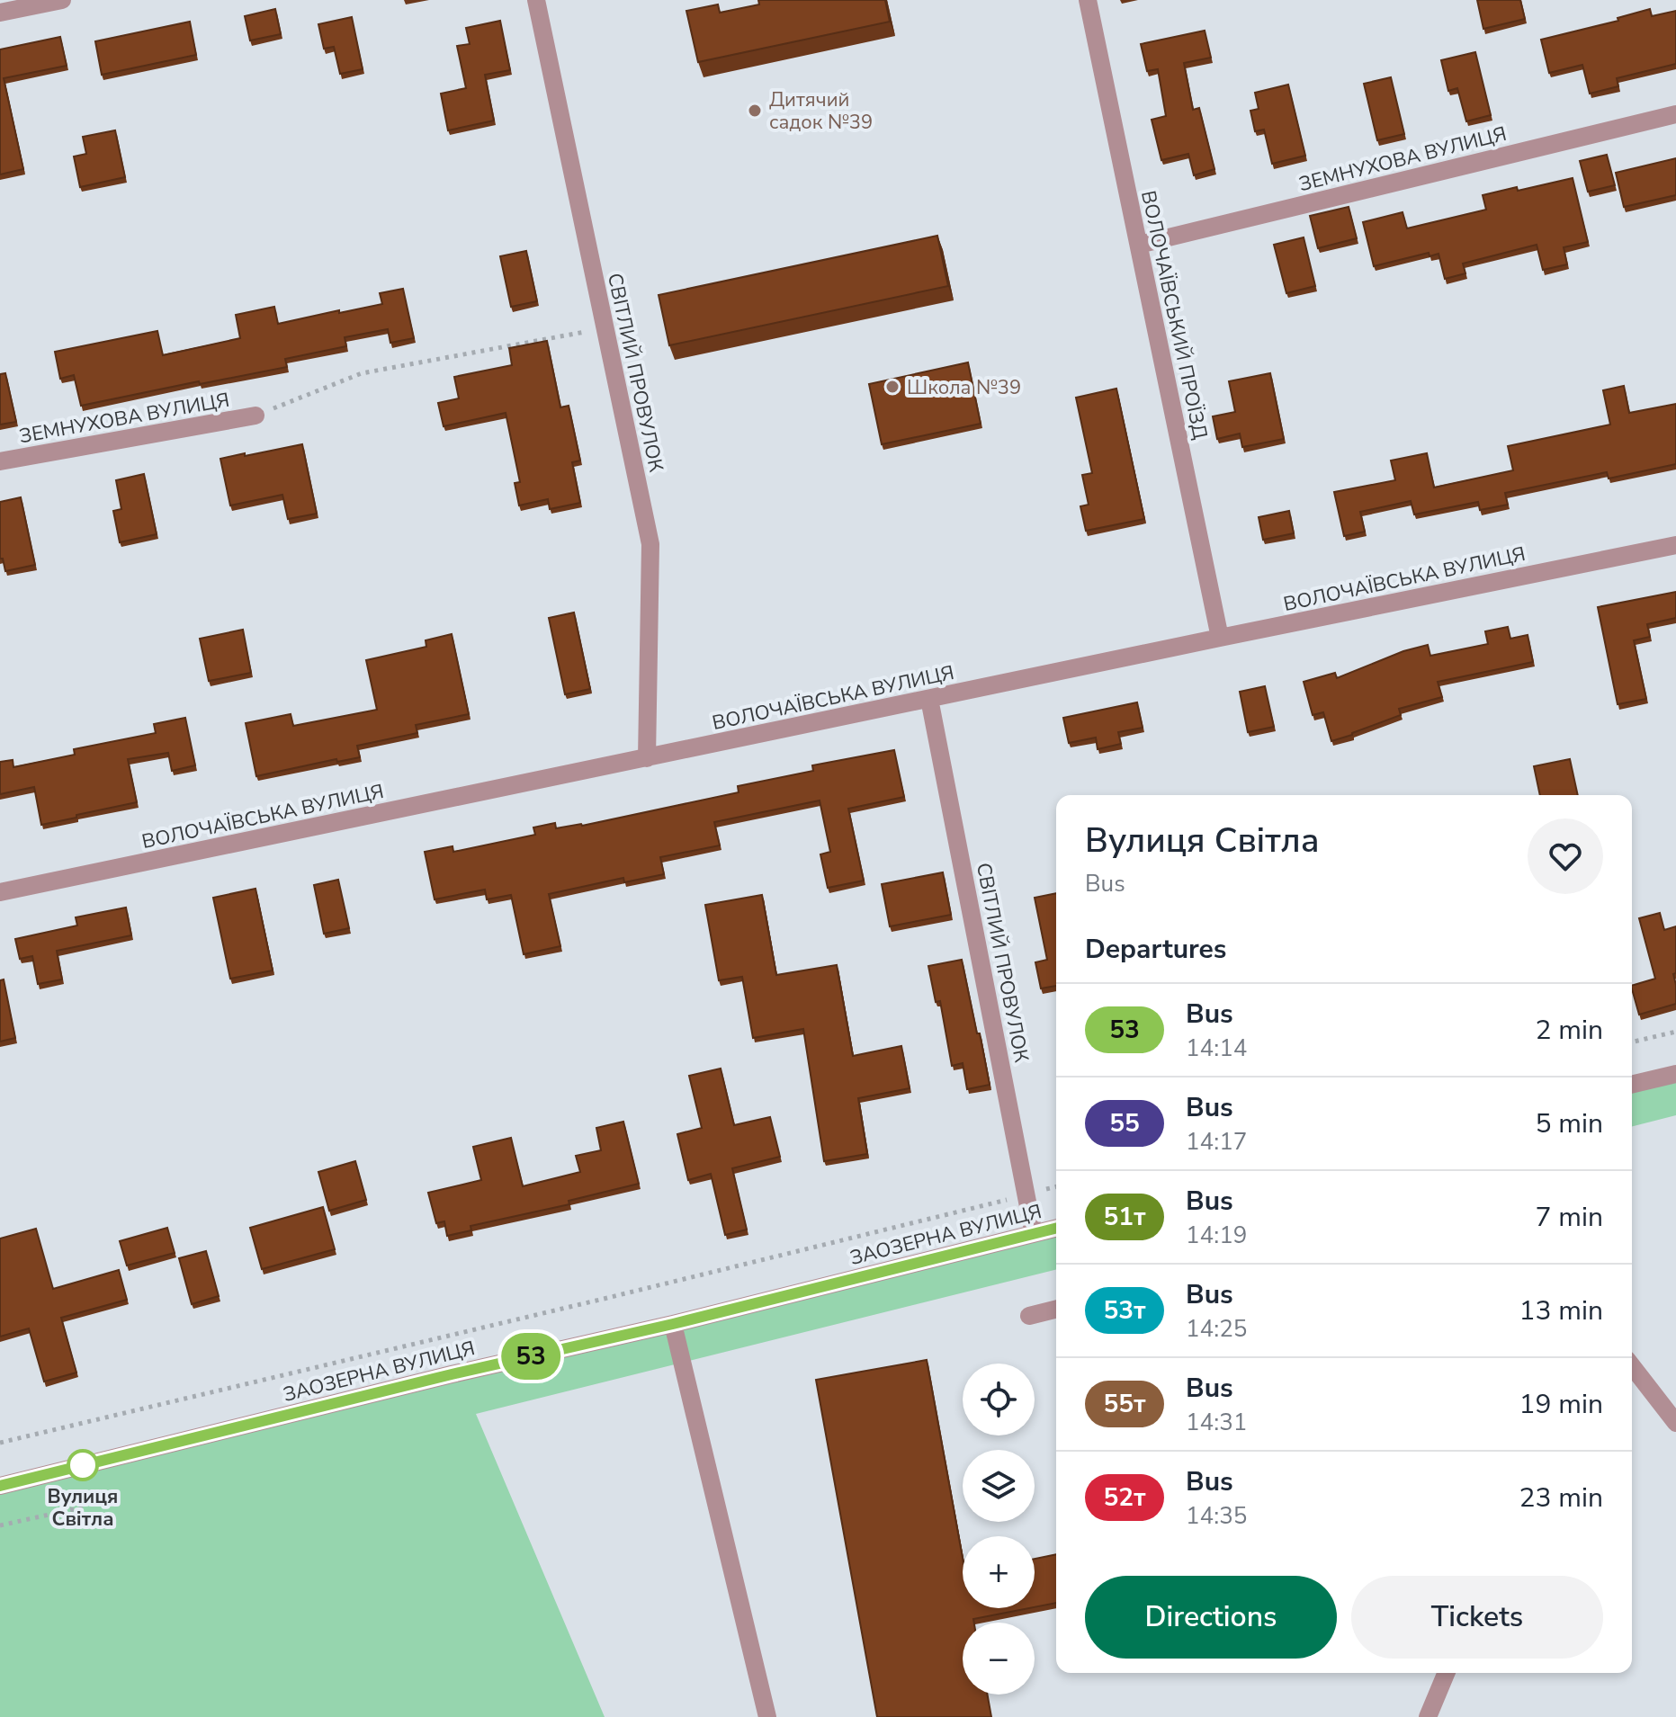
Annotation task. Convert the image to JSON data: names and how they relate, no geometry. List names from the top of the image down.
{
  "streets": {
    "street": [
      "ЗЕМНУХОВА ВУЛИЦЯ",
      "ВОЛОЧАЇВСЬКИЙ ПРОЇЗД",
      "СВІТЛИЙ ПРОВУЛОК",
      "ВОЛОЧАЇВСЬКА ВУЛИЦЯ",
      "ЗАОЗЕРНА ВУЛИЦЯ"
    ]
  },
  "crossings": [
    ["ЗЕМНУХОВА ВУЛИЦЯ", "ВОЛОЧАЇВСЬКИЙ ПРОЇЗД"],
    ["ВОЛОЧАЇВСЬКИЙ ПРОЇЗД", "ВОЛОЧАЇВСЬКА ВУЛИЦЯ"],
    ["СВІТЛИЙ ПРОВУЛОК", "ВОЛОЧАЇВСЬКА ВУЛИЦЯ"],
    ["СВІТЛИЙ ПРОВУЛОК", "ЗАОЗЕРНА ВУЛИЦЯ"]
  ],
  "places": ["Дитячий садок №39", "Школа №39", "Вулиця Світла"],
  "lines": ["bus line 53"],
  "page": {
    "on_map": "53",
    "heading": [
      ["Вулиця Світла", "Bus"],
      "Departures"
    ],
    "list": [
      {
        "mark": "53",
        "name": "Bus",
        "note": "14:14",
        "value": "2 min"
      },
      {
        "mark": "55",
        "name": "Bus",
        "note": "14:17",
        "value": "5 min"
      },
      {
        "mark": "51т",
        "name": "Bus",
        "note": "14:19",
        "value": "7 min"
      },
      {
        "mark": "53т",
        "name": "Bus",
        "note": "14:25",
        "value": "13 min"
      },
      {
        "mark": "55т",
        "name": "Bus",
        "note": "14:31",
        "value": "19 min"
      },
      {
        "mark": "52т",
        "name": "Bus",
        "note": "14:35",
        "value": "23 min"
      }
    ],
    "map_buttons": ["+", "−"],
    "buttons": ["Directions", "Tickets"]
  }
}
